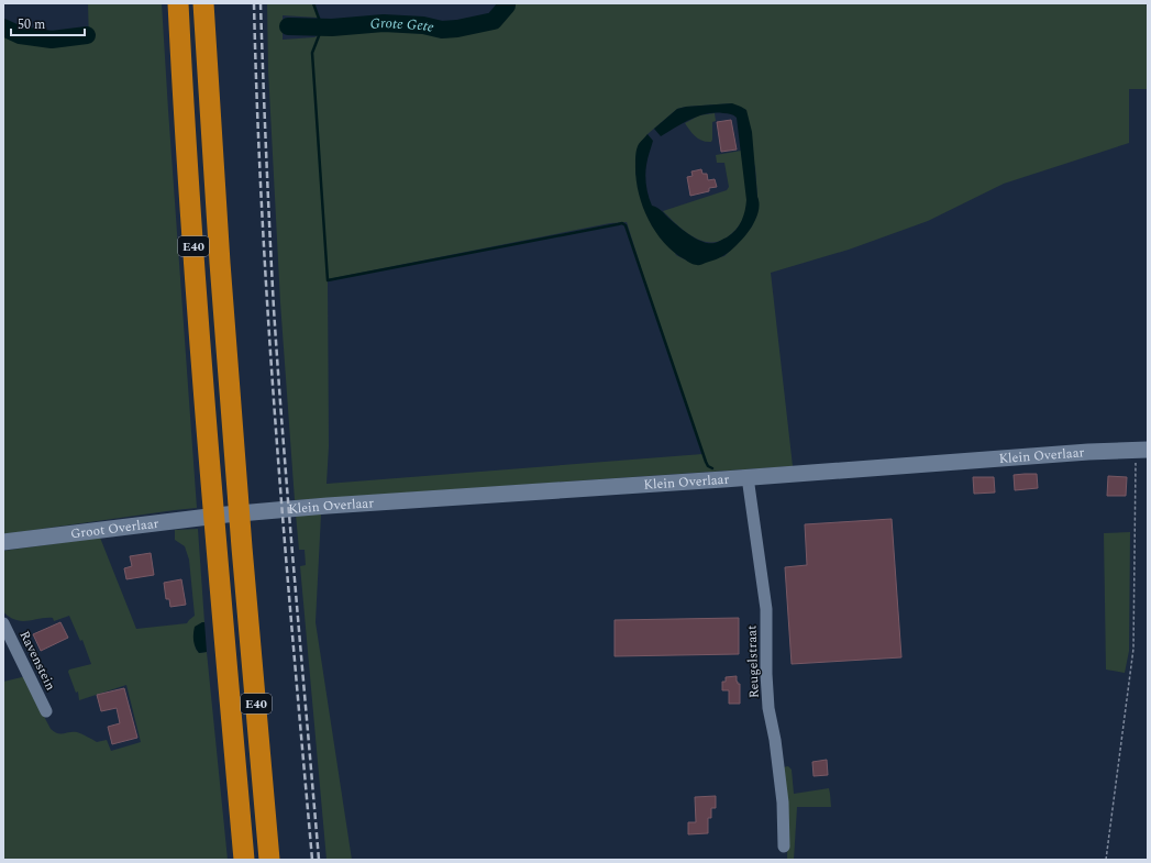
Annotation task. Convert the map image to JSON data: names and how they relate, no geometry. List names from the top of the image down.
{
  "streets": {
    "highway": ["E40"],
    "main road": ["Klein Overlaar", "Groot Overlaar"],
    "street": ["Ravenstein", "Reugelstraat"]
  },
  "crossings": [
    ["Klein Overlaar", "Groot Overlaar"],
    ["Klein Overlaar", "Reugelstraat"]
  ],
  "water": ["Grote Gete"],
  "scale_bar": "50 m"
}
